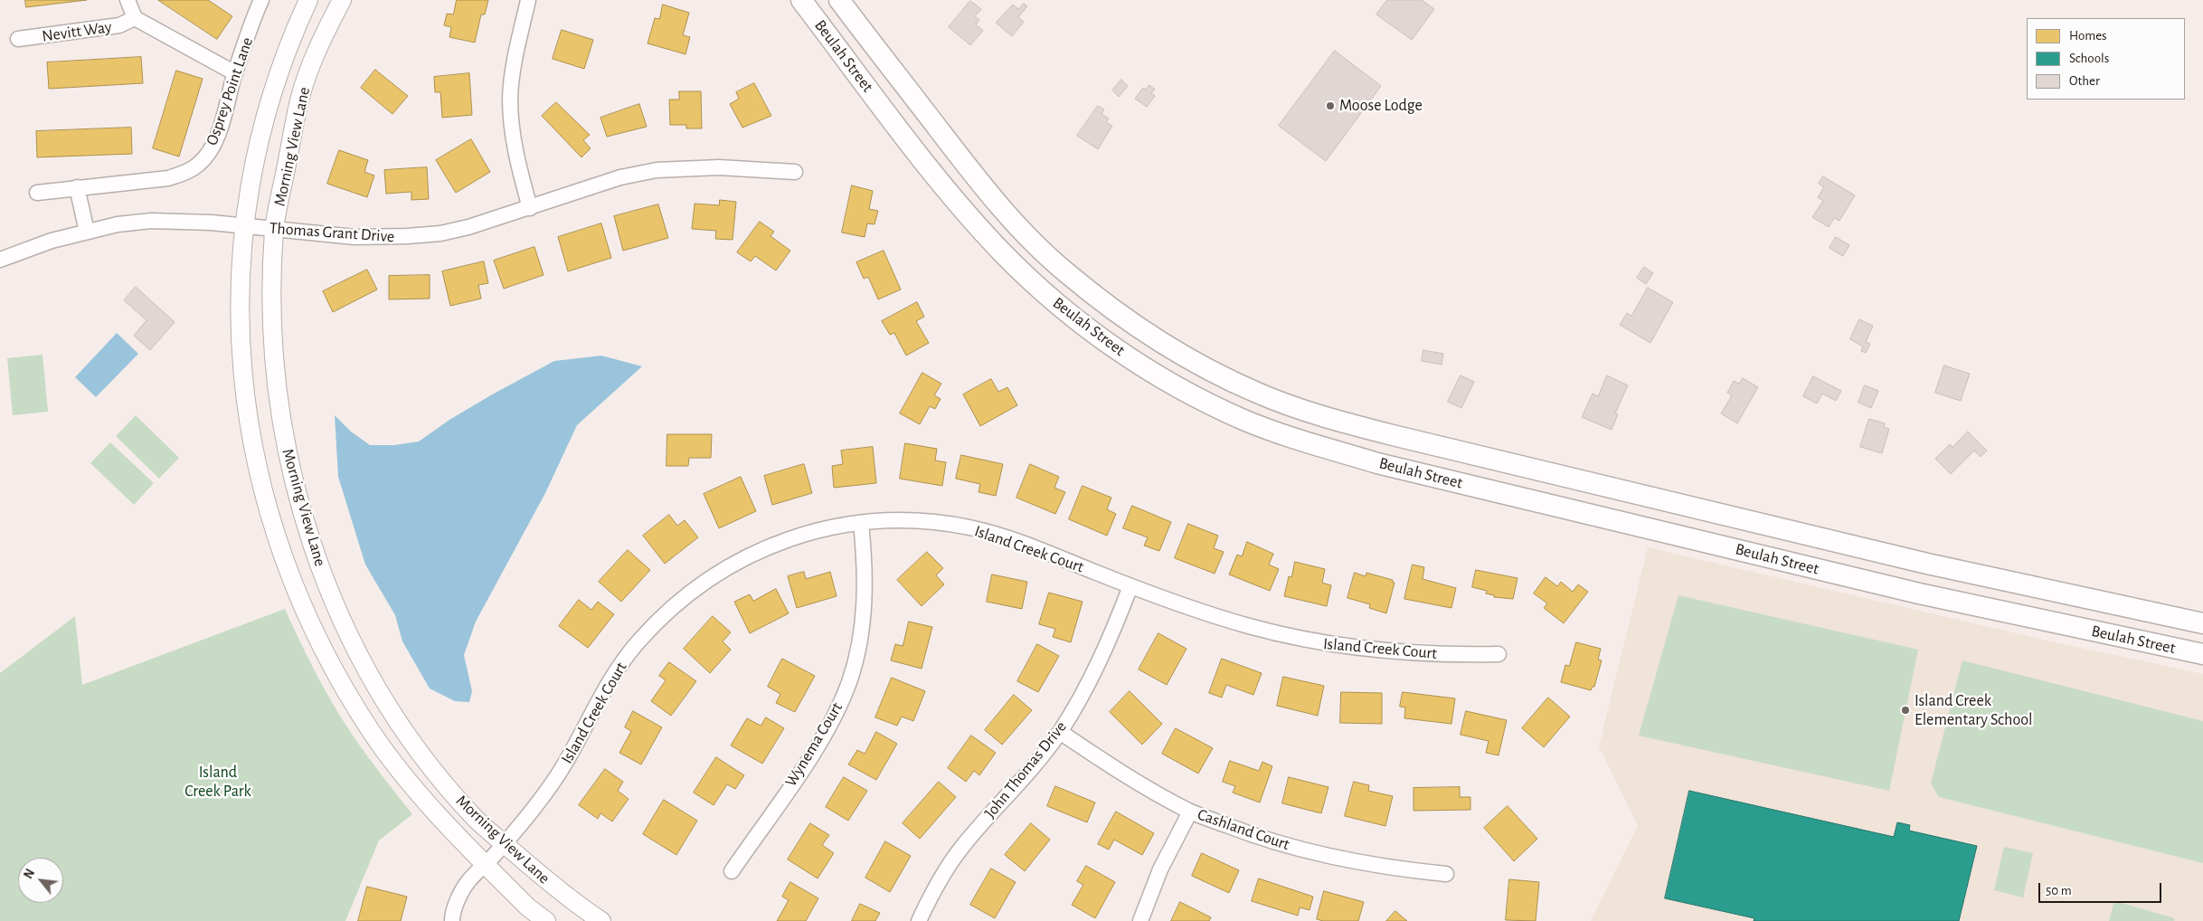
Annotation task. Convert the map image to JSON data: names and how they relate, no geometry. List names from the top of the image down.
{
  "streets": {
    "main road": ["Beulah Street"],
    "street": [
      "Nevitt Way",
      "Osprey Point Lane",
      "Morning View Lane",
      "Thomas Grant Drive",
      "Island Creek Court",
      "Wynema Court",
      "John Thomas Drive",
      "Cashland Court"
    ]
  },
  "crossings": [
    ["Morning View Lane", "Thomas Grant Drive"],
    ["Morning View Lane", "Island Creek Court"],
    ["Island Creek Court", "Wynema Court"],
    ["Island Creek Court", "John Thomas Drive"],
    ["John Thomas Drive", "Cashland Court"]
  ],
  "parks": ["Island Creek Park"],
  "places": ["Moose Lodge", "Island Creek Elementary School"],
  "legend": ["Homes", "Schools", "Other"],
  "scale_bar": "50 m",
  "north": "top left"
}
